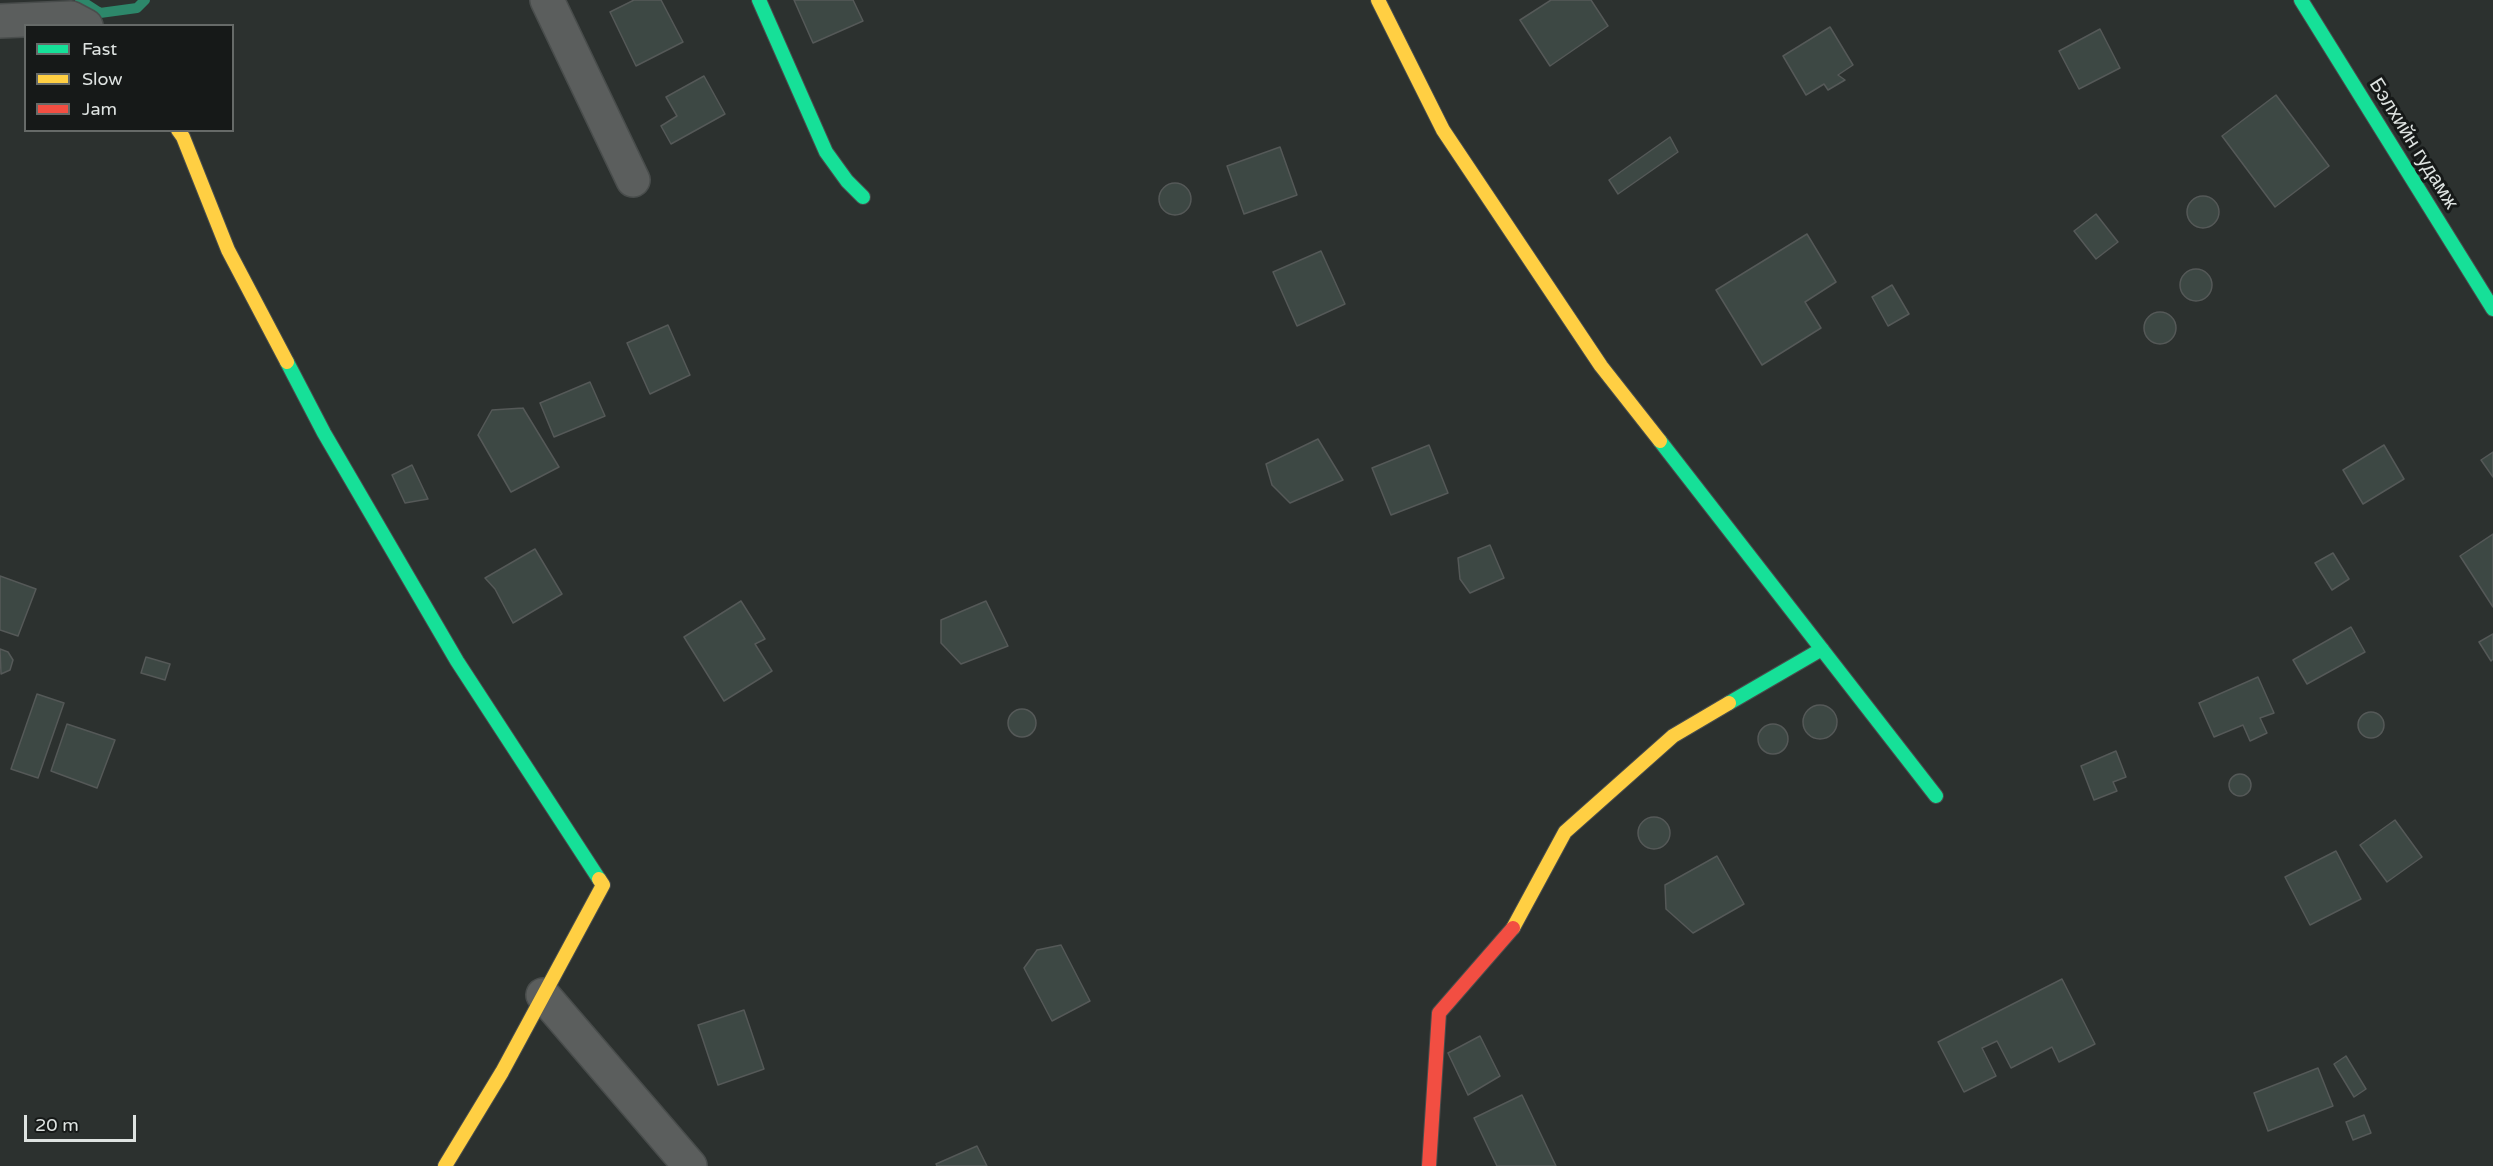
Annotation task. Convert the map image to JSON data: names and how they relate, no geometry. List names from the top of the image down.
{
  "streets": {
    "street": ["Бэлхийн гудамж"]
  },
  "legend": ["Fast", "Slow", "Jam"],
  "scale_bar": "20 m"
}
